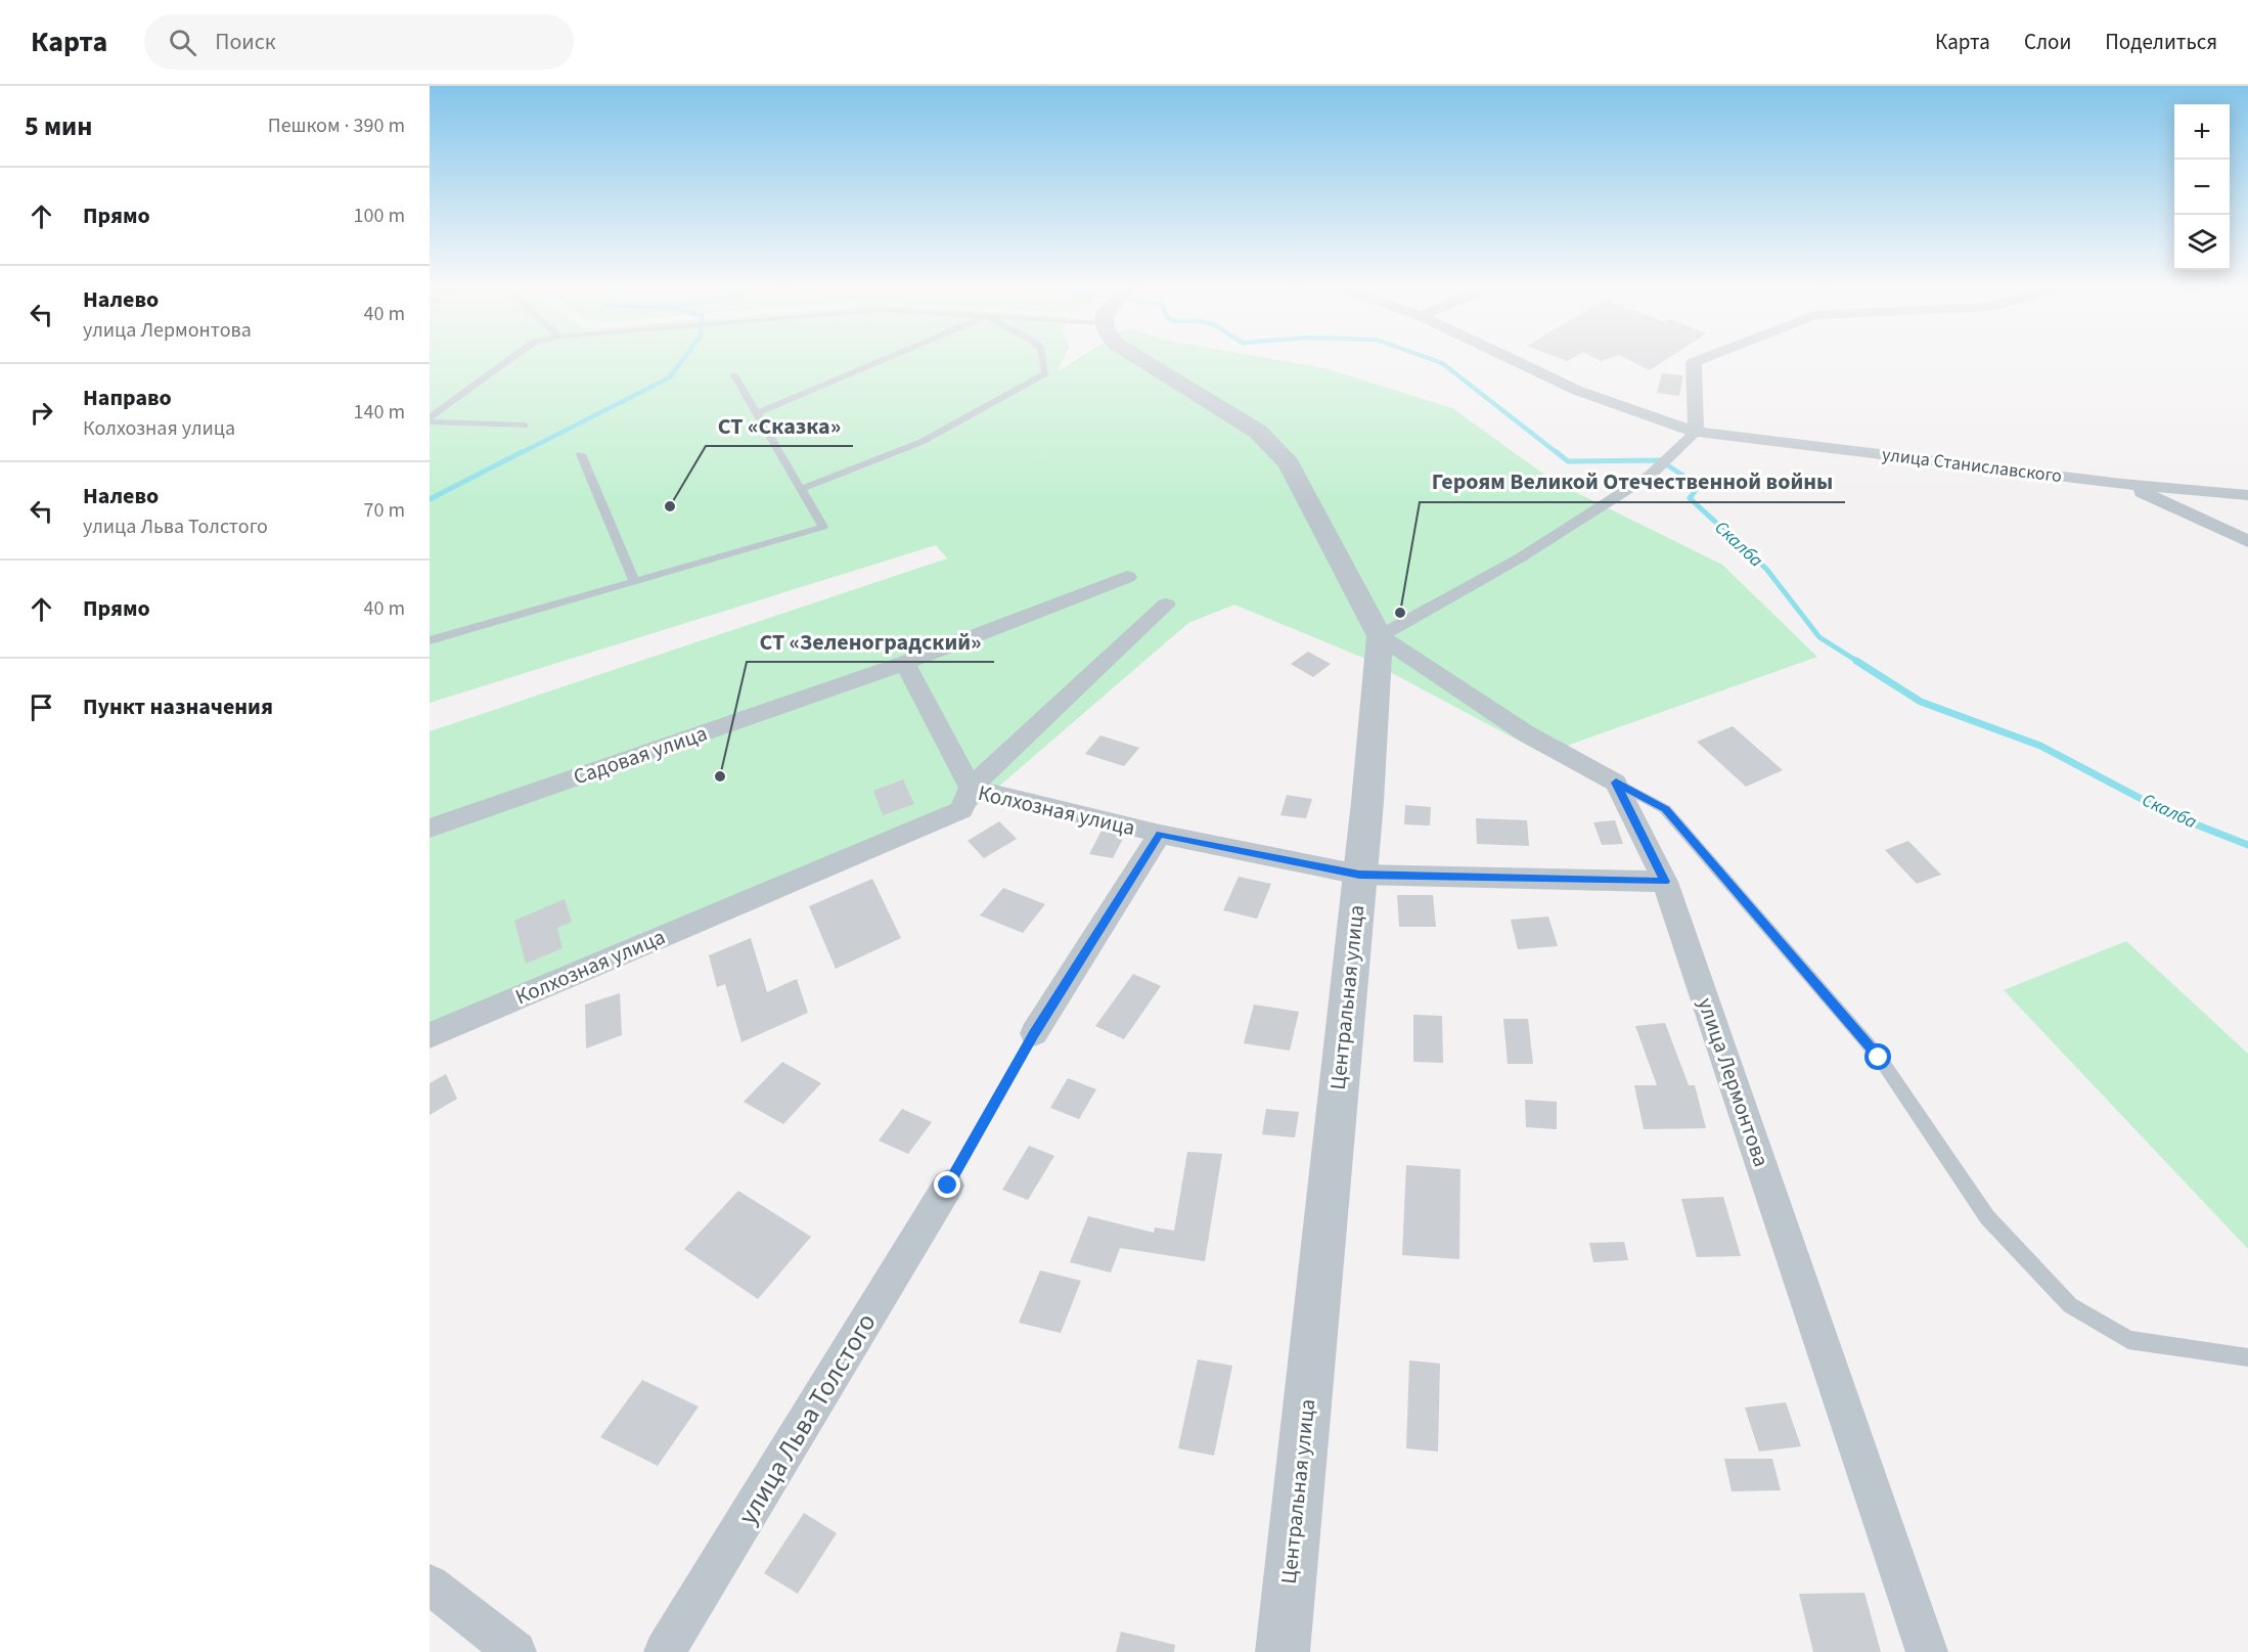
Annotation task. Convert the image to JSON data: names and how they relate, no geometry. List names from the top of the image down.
{
  "streets": {
    "street": [
      "улица Станиславского",
      "Садовая улица",
      "Колхозная улица",
      "Центральная улица",
      "улица Лермонтова",
      "улица Льва Толстого"
    ]
  },
  "crossings": [
    ["Колхозная улица", "Центральная улица"],
    ["Колхозная улица", "улица Лермонтова"]
  ],
  "water": ["Скалба"],
  "places": ["СТ «Сказка»", "Героям Великой Отечественной войны", "СТ «Зеленоградский»"],
  "page": {
    "header": "Карта",
    "search": "Поиск",
    "nav": ["Карта", "Слои", "Поделиться"],
    "heading": ["5 мин", "Пешком · 390 m"],
    "map_buttons": ["+", "−"],
    "list": [
      ["Прямо", "100 m"],
      ["Налево", "улица Лермонтова", "40 m"],
      ["Направо", "Колхозная улица", "140 m"],
      ["Налево", "улица Льва Толстого", "70 m"],
      ["Прямо", "40 m"],
      "Пункт назначения"
    ]
  }
}
